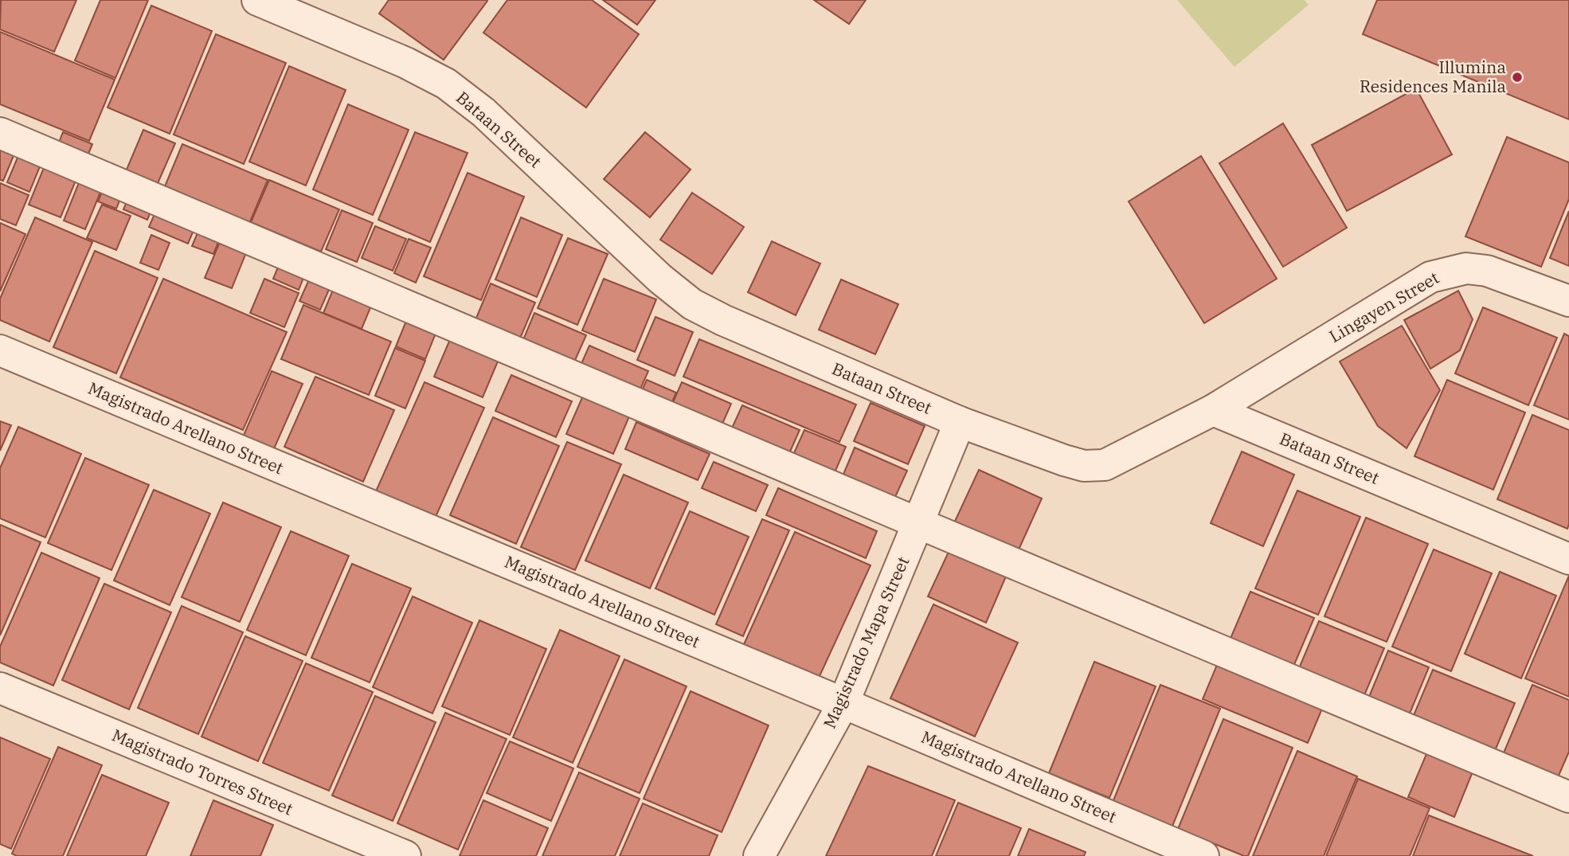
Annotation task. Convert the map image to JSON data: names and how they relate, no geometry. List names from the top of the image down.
{
  "streets": {
    "street": [
      "Bataan Street",
      "Lingayen Street",
      "Magistrado Arellano Street",
      "Magistrado Mapa Street",
      "Magistrado Torres Street"
    ]
  },
  "crossings": [
    ["Bataan Street", "Lingayen Street"],
    ["Bataan Street", "Magistrado Mapa Street"],
    ["Magistrado Arellano Street", "Magistrado Mapa Street"]
  ],
  "places": ["Illumina Residences Manila"]
}
